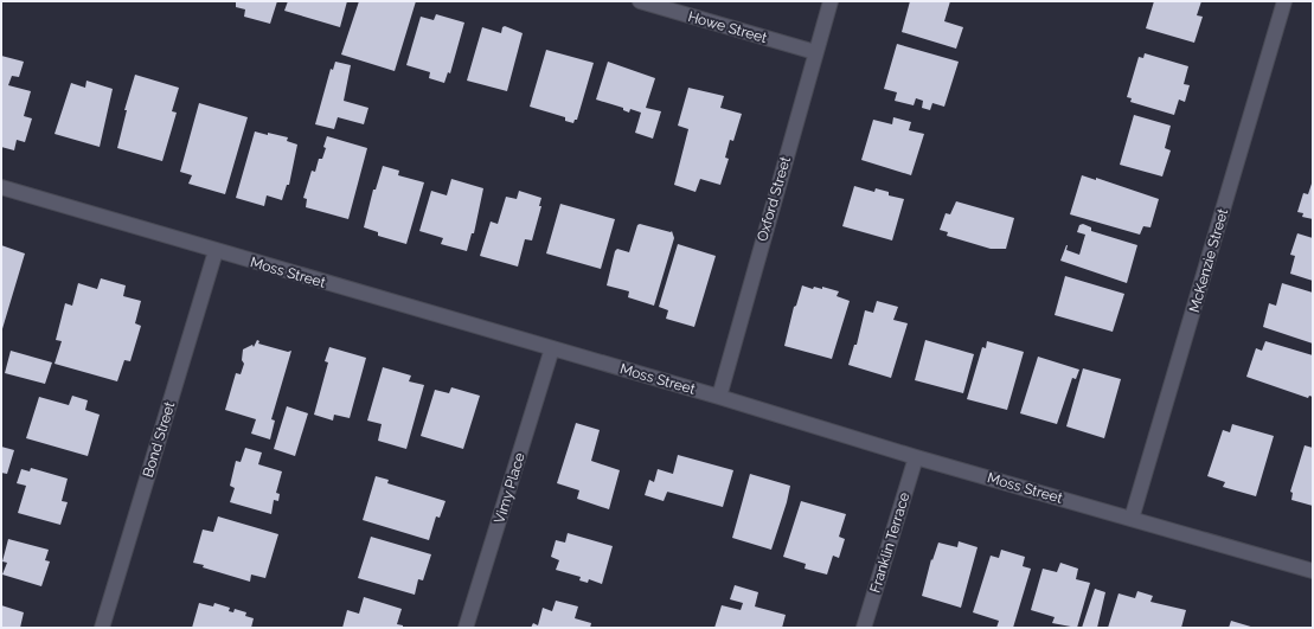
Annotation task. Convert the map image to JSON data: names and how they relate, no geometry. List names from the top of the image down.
{
  "streets": {
    "street": [
      "Howe Street",
      "Oxford Street",
      "McKenzie Street",
      "Moss Street",
      "Bond Street",
      "Vimy Place",
      "Franklin Terrace"
    ]
  },
  "crossings": [
    ["Howe Street", "Oxford Street"],
    ["Oxford Street", "Moss Street"],
    ["McKenzie Street", "Moss Street"],
    ["Moss Street", "Bond Street"],
    ["Moss Street", "Vimy Place"],
    ["Moss Street", "Franklin Terrace"]
  ]
}
